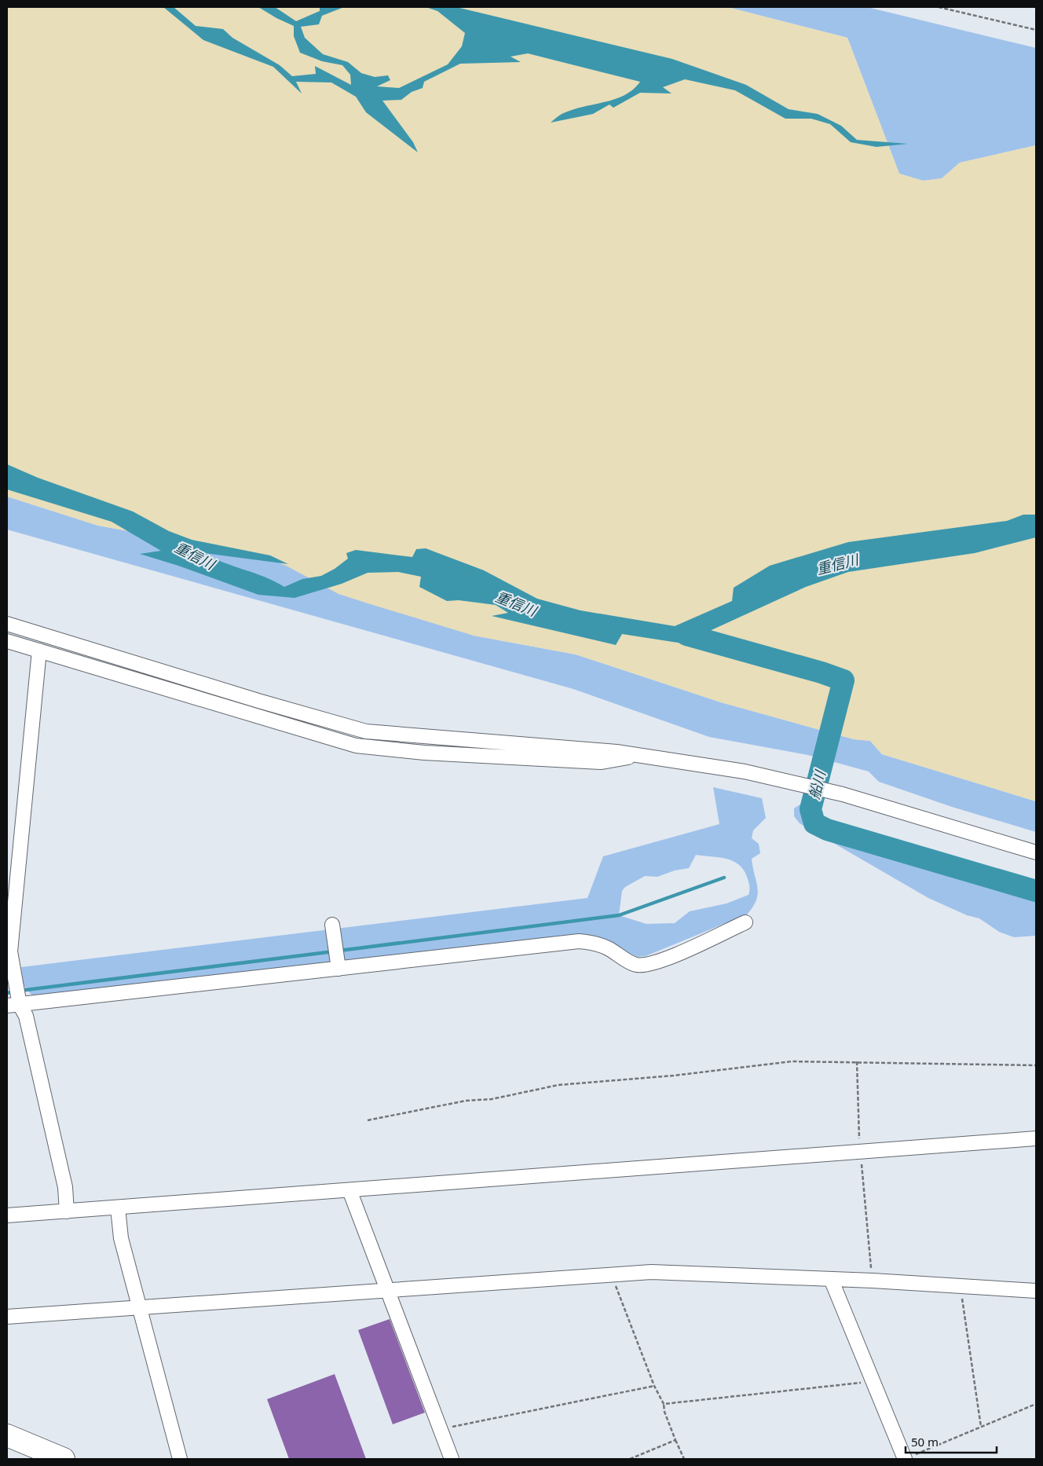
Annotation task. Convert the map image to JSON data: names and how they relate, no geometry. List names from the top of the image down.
{
  "water": ["重信川", "船川"],
  "scale_bar": "50 m"
}
